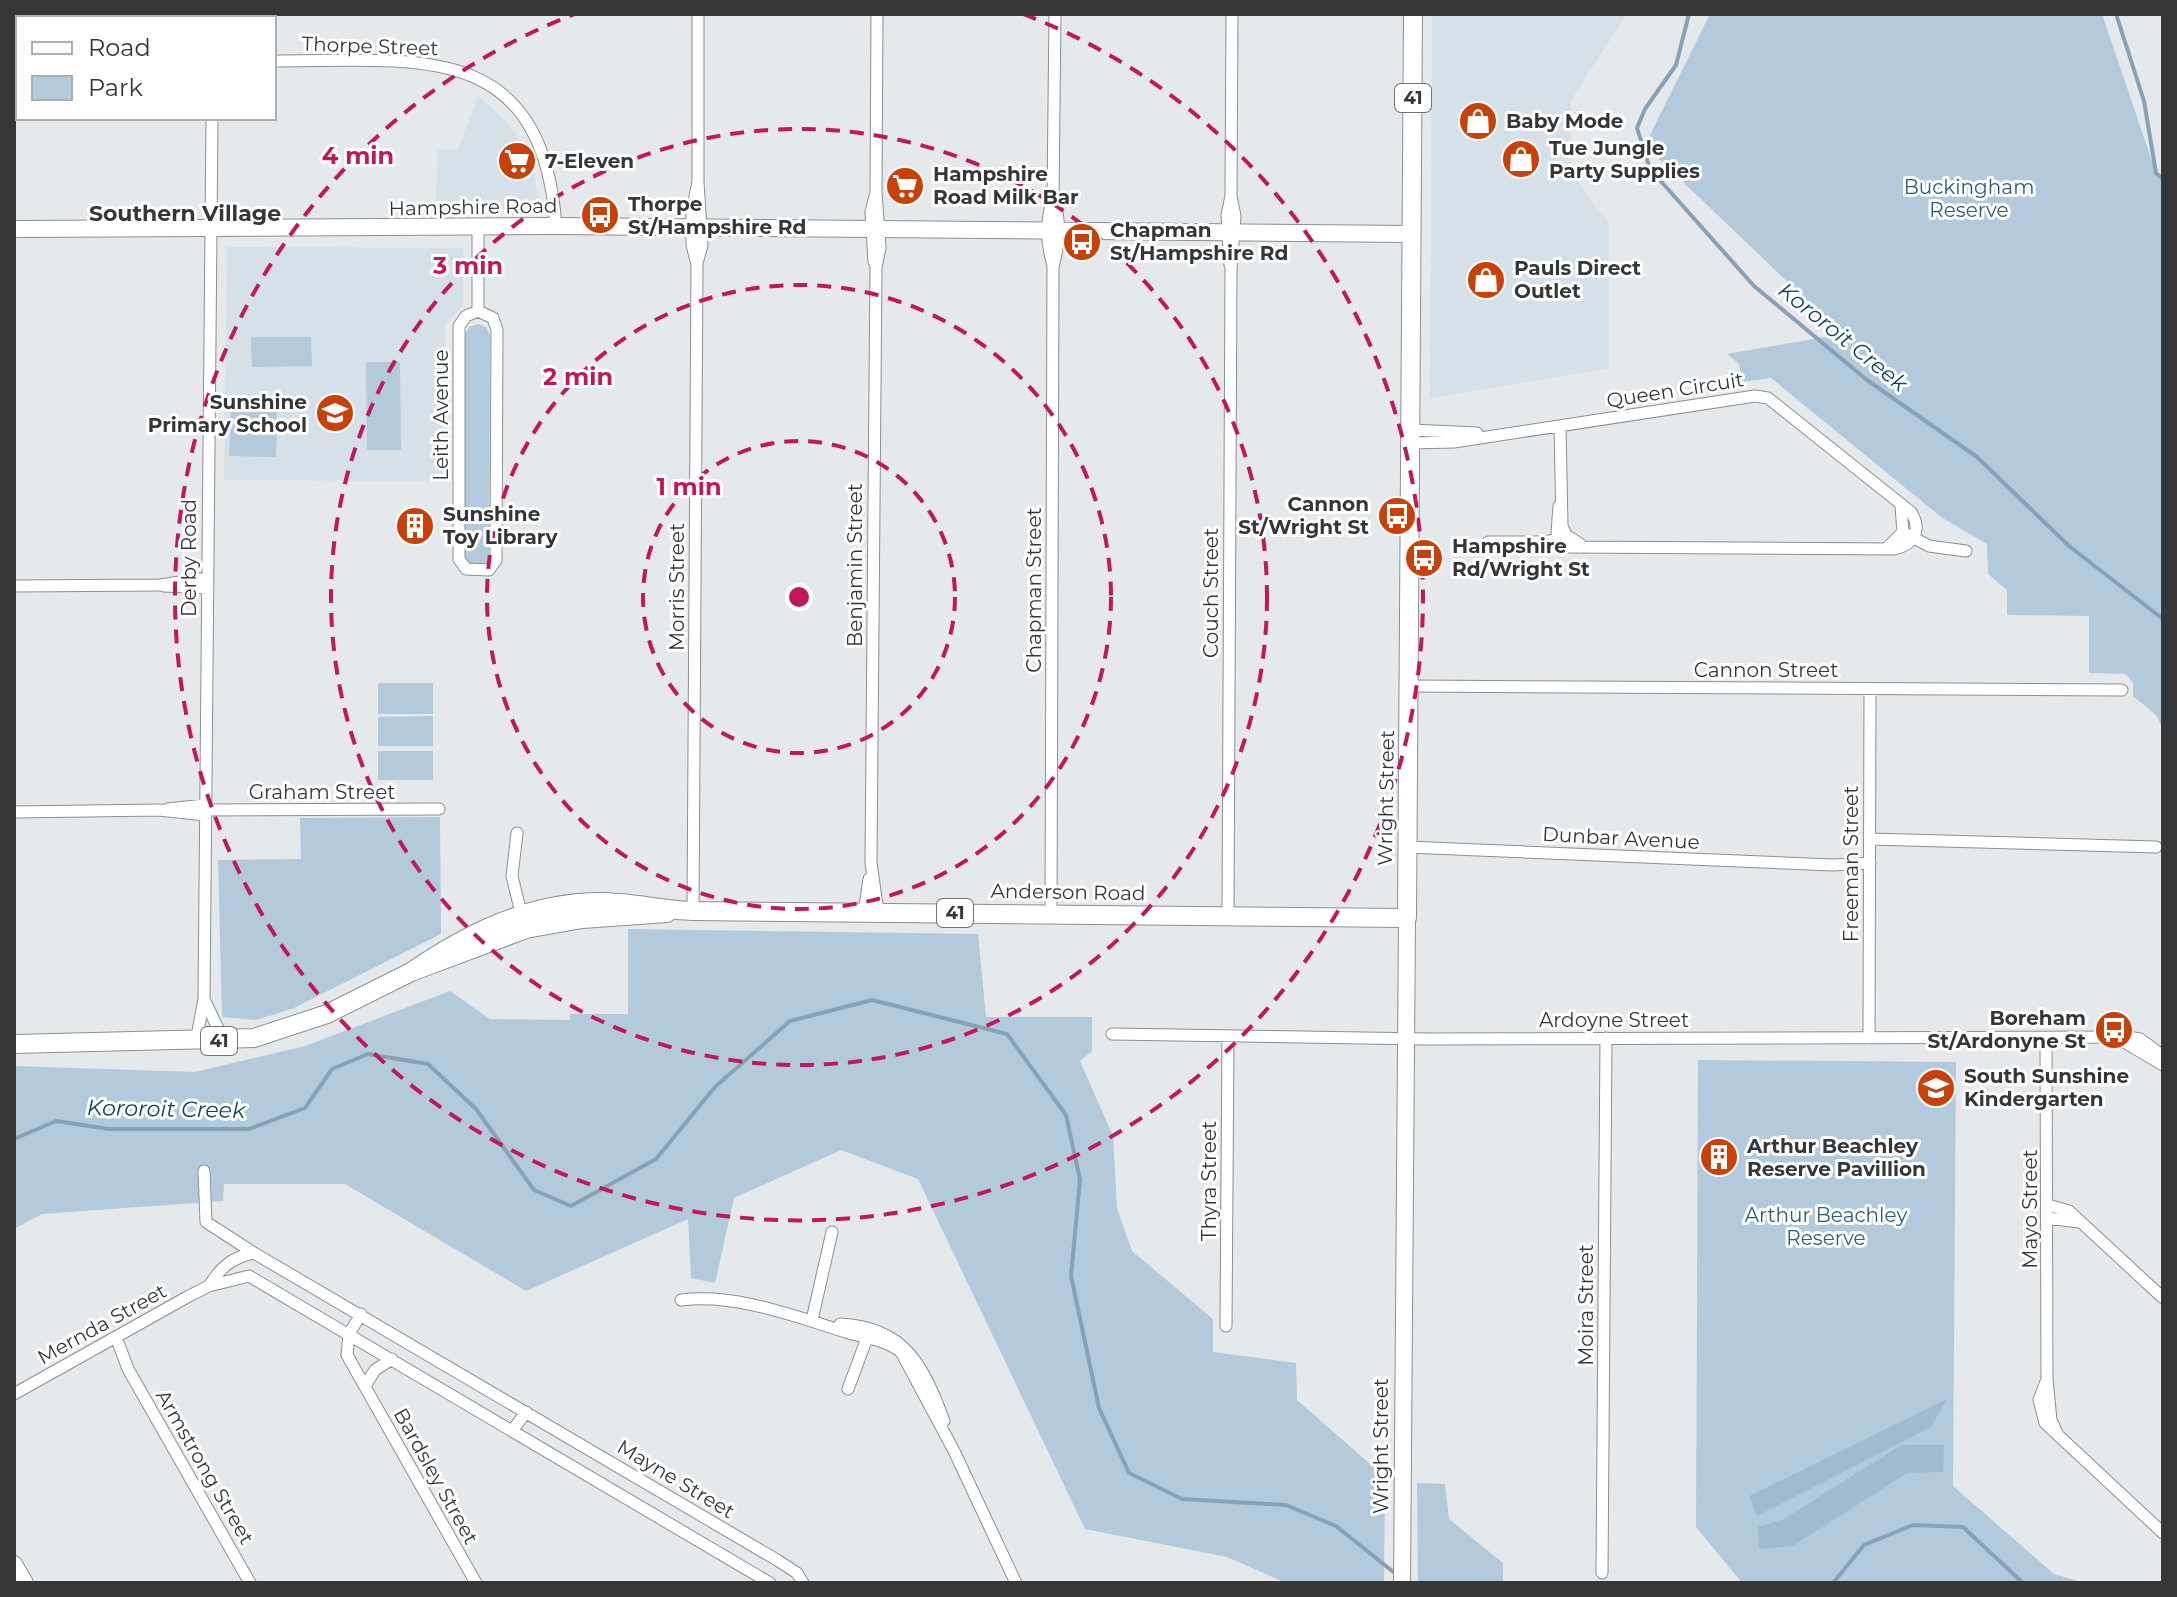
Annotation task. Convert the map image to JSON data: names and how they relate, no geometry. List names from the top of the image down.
{
  "streets": {
    "main road": ["41", "Wright Street", "Anderson Road"],
    "street": [
      "Thorpe Street",
      "Hampshire Road",
      "Queen Circuit",
      "Leith Avenue",
      "Derby Road",
      "Benjamin Street",
      "Morris Street",
      "Chapman Street",
      "Couch Street",
      "Cannon Street",
      "Graham Street",
      "Dunbar Avenue",
      "Freeman Street",
      "Ardoyne Street",
      "Thyra Street",
      "Mayo Street",
      "Moira Street",
      "Mernda Street",
      "Armstrong Street",
      "Bardsley Street",
      "Mayne Street"
    ]
  },
  "crossings": [
    ["Thorpe Street", "Hampshire Road"],
    ["Hampshire Road", "Derby Road"],
    ["Hampshire Road", "Benjamin Street"],
    ["Hampshire Road", "Morris Street"],
    ["Hampshire Road", "Chapman Street"],
    ["Hampshire Road", "Couch Street"],
    ["Hampshire Road", "Wright Street"],
    ["Queen Circuit", "Wright Street"],
    ["Derby Road", "Graham Street"],
    ["Derby Road", "Anderson Road"],
    ["Benjamin Street", "Anderson Road"],
    ["Morris Street", "Anderson Road"],
    ["Chapman Street", "Anderson Road"],
    ["Couch Street", "Anderson Road"],
    ["Cannon Street", "Wright Street"],
    ["Cannon Street", "Freeman Street"],
    ["Wright Street", "Dunbar Avenue"],
    ["Wright Street", "Anderson Road"],
    ["Wright Street", "Ardoyne Street"],
    ["Dunbar Avenue", "Freeman Street"],
    ["Freeman Street", "Ardoyne Street"],
    ["Ardoyne Street", "Thyra Street"],
    ["Ardoyne Street", "Mayo Street"],
    ["Ardoyne Street", "Moira Street"],
    ["Mernda Street", "Armstrong Street"],
    ["Mernda Street", "Mayne Street"],
    ["Bardsley Street", "Mayne Street"]
  ],
  "districts": ["Southern Village"],
  "water": ["Kororoit Creek"],
  "parks": ["Buckingham Reserve", "Arthur Beachley Reserve"],
  "places": {
    "shop": ["Baby Mode", "Tue Jungle Party Supplies", "Pauls Direct Outlet"],
    "supermarket": ["7-Eleven", "Hampshire Road Milk Bar"],
    "bus stop": [
      "Thorpe St/Hampshire Rd",
      "Chapman St/Hampshire Rd",
      "Cannon St/Wright St",
      "Hampshire Rd/Wright St",
      "Boreham St/Ardonyne St"
    ],
    "school or university": ["Sunshine Primary School", "South Sunshine Kindergarten"],
    "building": ["Sunshine Toy Library", "Arthur Beachley Reserve Pavillion"]
  },
  "legend": ["Road", "Park"],
  "rings": [
    "4 min",
    "3 min",
    "2 min",
    "1 min"
  ]
}
